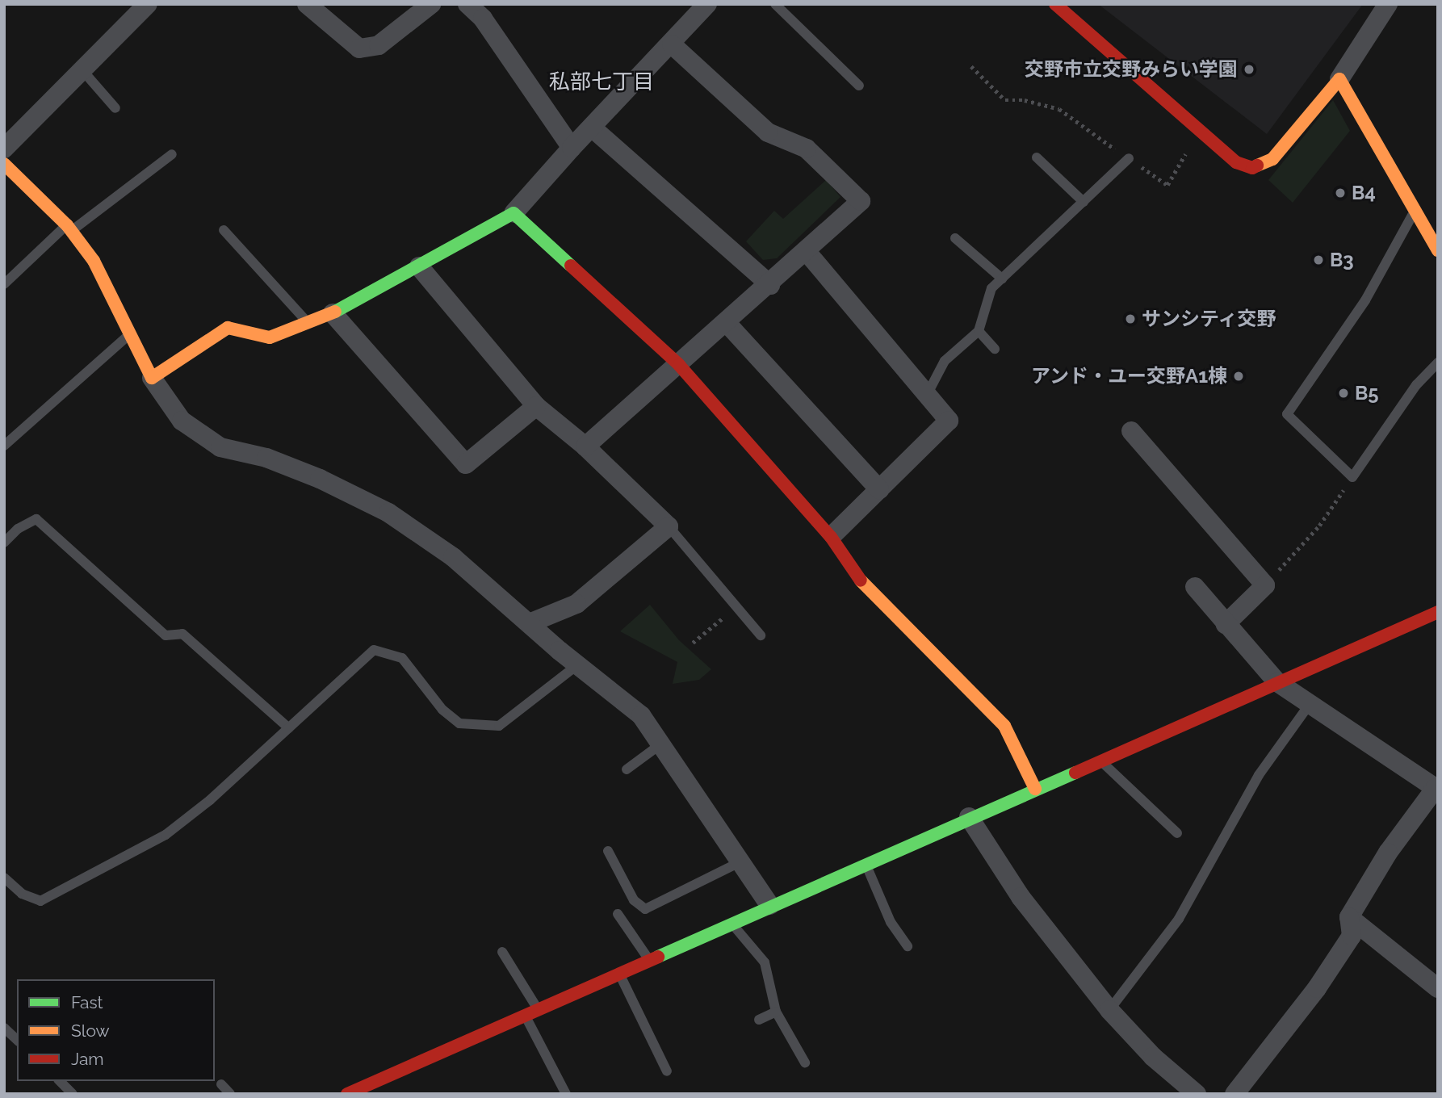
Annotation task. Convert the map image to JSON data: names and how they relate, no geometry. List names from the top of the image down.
{
  "districts": ["私部七丁目"],
  "places": [
    "交野市立交野みらい学園",
    "B4",
    "B3",
    "サンシティ交野",
    "アンド・ユー交野A1棟",
    "B5"
  ],
  "legend": ["Fast", "Slow", "Jam"]
}
